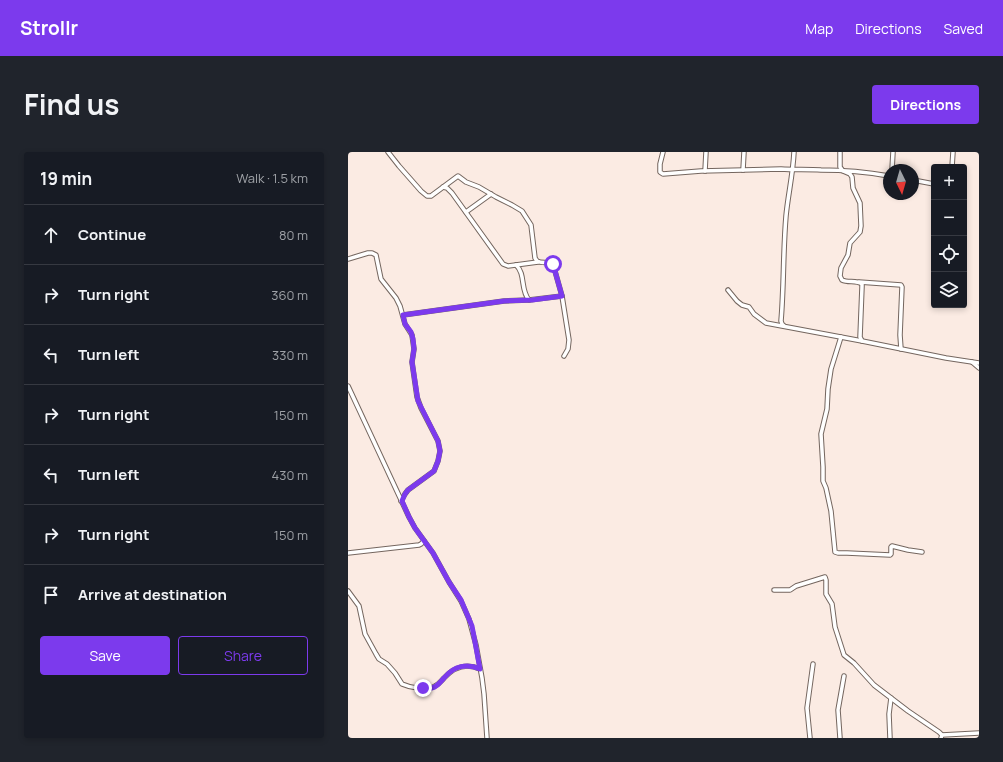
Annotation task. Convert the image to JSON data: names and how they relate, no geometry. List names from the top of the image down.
{
  "north": "bottom",
  "page": {
    "header": "Strollr",
    "nav": ["Map", "Directions", "Saved"],
    "title": "Find us",
    "buttons": [
      "Directions",
      ["Save", "Share"]
    ],
    "heading": ["19 min", "Walk · 1.5 km"],
    "map_buttons": ["+", "−"],
    "list": [
      ["Continue", "80 m"],
      ["Turn right", "360 m"],
      ["Turn left", "330 m"],
      ["Turn right", "150 m"],
      ["Turn left", "430 m"],
      ["Turn right", "150 m"],
      "Arrive at destination"
    ]
  }
}
